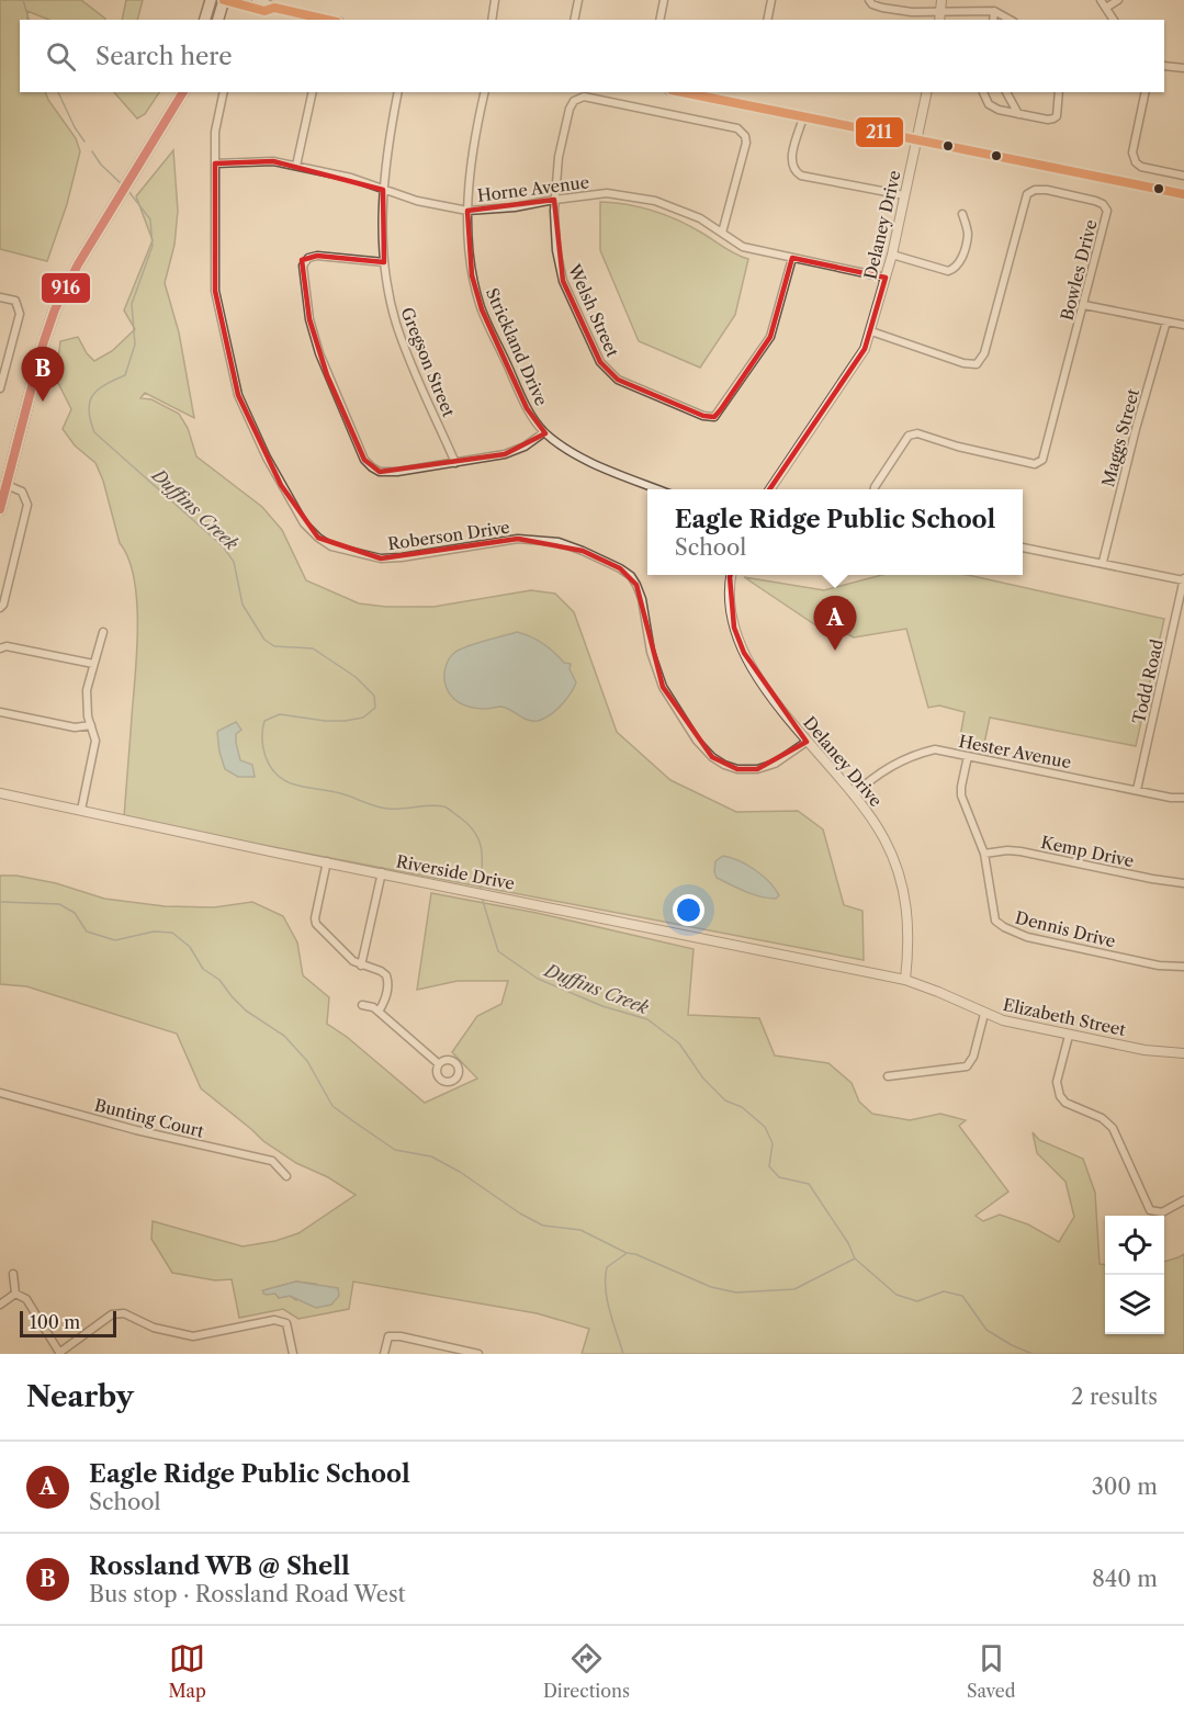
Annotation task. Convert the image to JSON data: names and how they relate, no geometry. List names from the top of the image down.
{
  "streets": {
    "street": [
      "Horne Avenue",
      "Delaney Drive",
      "Bowles Drive",
      "Welsh Street",
      "Strickland Drive",
      "Gregson Street",
      "Maggs Street",
      "Roberson Drive",
      "Todd Road",
      "Hester Avenue",
      "Kemp Drive",
      "Riverside Drive",
      "Dennis Drive",
      "Elizabeth Street",
      "Bunting Court"
    ]
  },
  "crossings": [
    ["Horne Avenue", "Delaney Drive"],
    ["Horne Avenue", "Welsh Street"],
    ["Horne Avenue", "Strickland Drive"],
    ["Horne Avenue", "Gregson Street"],
    ["Horne Avenue", "Roberson Drive"],
    ["Delaney Drive", "Bowles Drive"],
    ["Delaney Drive", "Roberson Drive"],
    ["Delaney Drive", "Hester Avenue"],
    ["Delaney Drive", "Riverside Drive"],
    ["Delaney Drive", "Elizabeth Street"],
    ["Todd Road", "Hester Avenue"],
    ["Hester Avenue", "Dennis Drive"],
    ["Kemp Drive", "Dennis Drive"],
    ["Riverside Drive", "Elizabeth Street"]
  ],
  "water": ["Duffins Creek"],
  "lines": ["transit line 211", "transit line 916"],
  "scale_bar": "100 m",
  "page": {
    "search": "Search here",
    "pins": ["B", "A"],
    "popup": ["Eagle Ridge Public School", "School"],
    "scale": "100 m",
    "heading": ["Nearby", "2 results"],
    "list": [
      {
        "mark": "A",
        "name": "Eagle Ridge Public School",
        "note": "School",
        "value": "300 m"
      },
      {
        "mark": "B",
        "name": "Rossland WB @ Shell",
        "note": "Bus stop · Rossland Road West",
        "value": "840 m"
      }
    ],
    "nav": ["Map", "Directions", "Saved"]
  }
}
